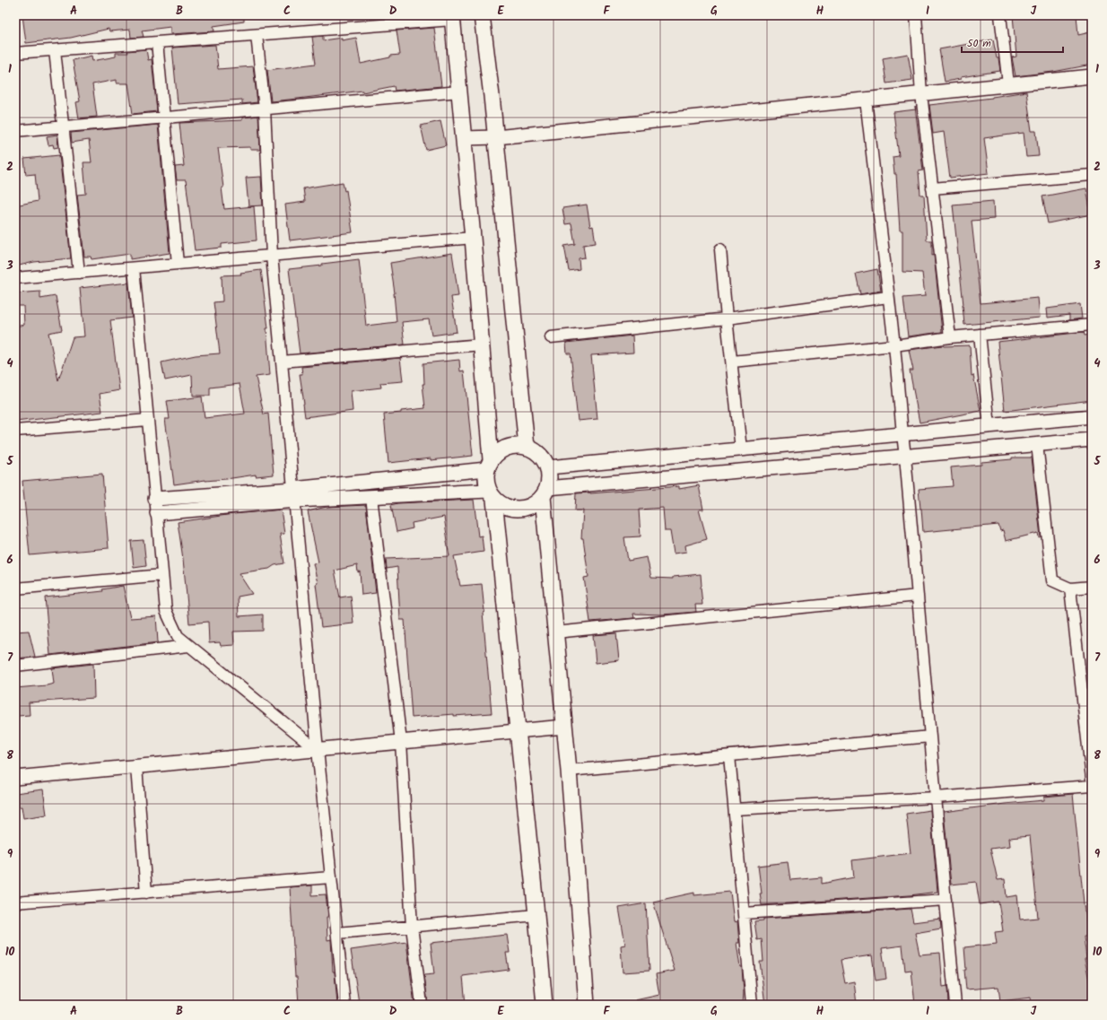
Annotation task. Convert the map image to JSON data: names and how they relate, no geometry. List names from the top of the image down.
{
  "scale_bar": "50 m",
  "grid": {
    "columns": [
      "A",
      "B",
      "C",
      "D",
      "E",
      "F",
      "G",
      "H",
      "I",
      "J"
    ],
    "rows": [
      "1",
      "2",
      "3",
      "4",
      "5",
      "6",
      "7",
      "8",
      "9",
      "10"
    ]
  }
}
